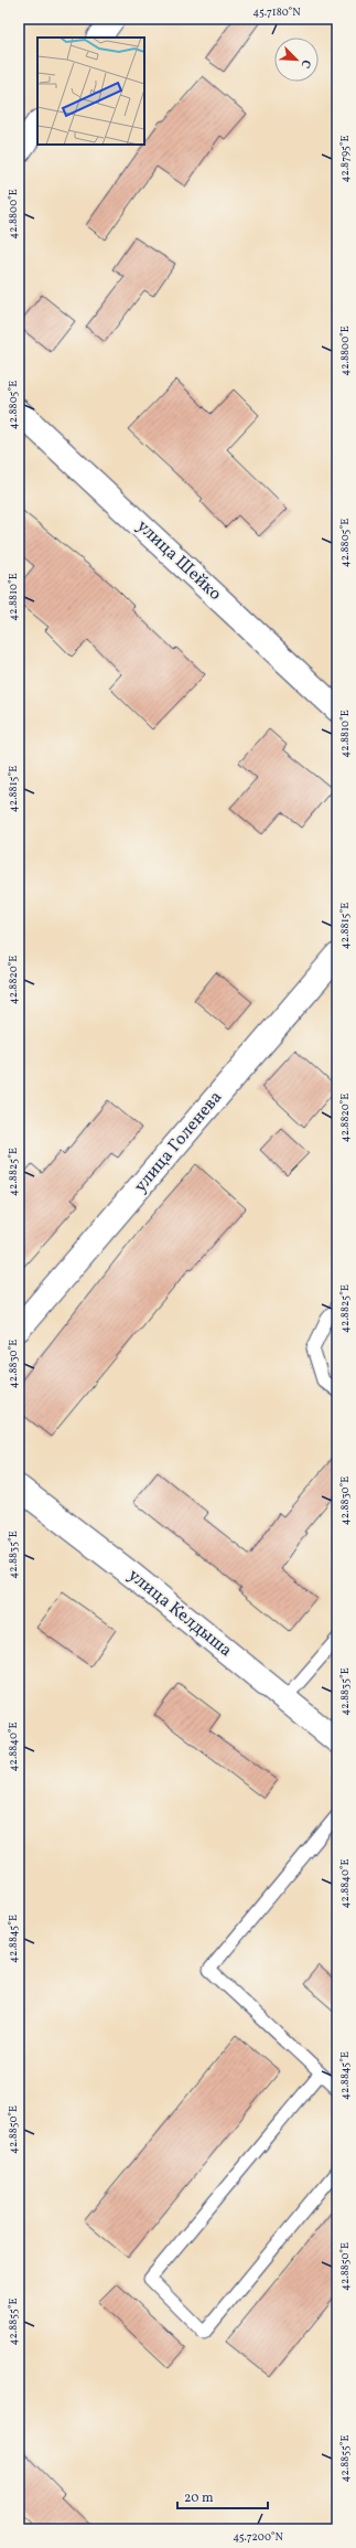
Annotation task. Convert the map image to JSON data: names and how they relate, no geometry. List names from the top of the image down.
{
  "streets": {
    "street": ["улица Шейко", "улица Голенева", "улица Келдыша"]
  },
  "scale_bar": "20 m",
  "north": "bottom right",
  "coordinates": [
    "45.7180°N",
    "42.8795°E",
    "42.8800°E",
    "42.8805°E",
    "42.8810°E",
    "42.8815°E",
    "42.8820°E",
    "42.8825°E",
    "42.8830°E",
    "42.8835°E",
    "42.8840°E",
    "42.8845°E",
    "42.8850°E",
    "42.8855°E",
    "45.7200°N"
  ]
}
